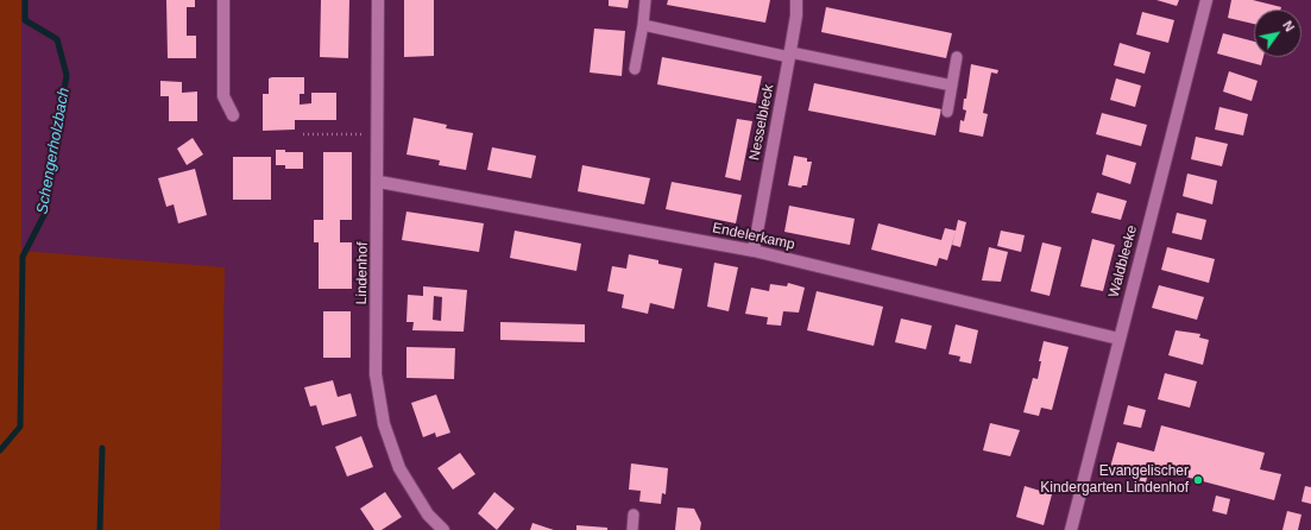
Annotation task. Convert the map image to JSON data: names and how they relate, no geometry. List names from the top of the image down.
{
  "streets": {
    "street": [
      "Nesselbleck",
      "Endelerkamp",
      "Waldbleeke",
      "Lindenhof"
    ]
  },
  "crossings": [
    ["Nesselbleck", "Endelerkamp"],
    ["Endelerkamp", "Waldbleeke"],
    ["Endelerkamp", "Lindenhof"]
  ],
  "water": ["Schengerholzbach"],
  "places": ["Evangelischer Kindergarten Lindenhof"],
  "north": "top right"
}
